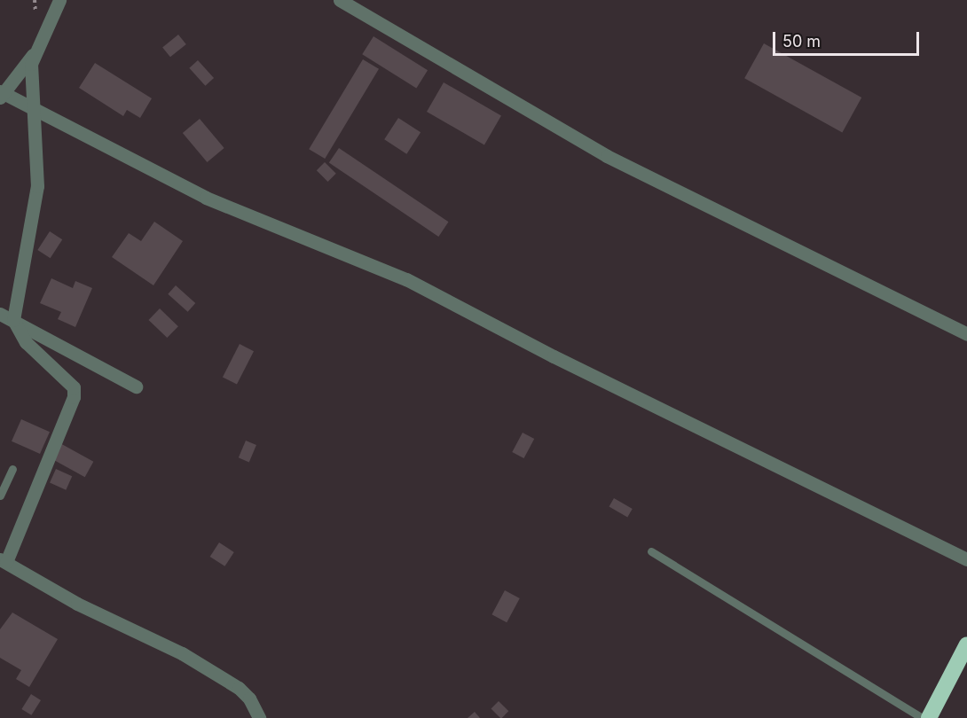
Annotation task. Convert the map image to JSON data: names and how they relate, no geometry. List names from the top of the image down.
{
  "scale_bar": "50 m"
}
